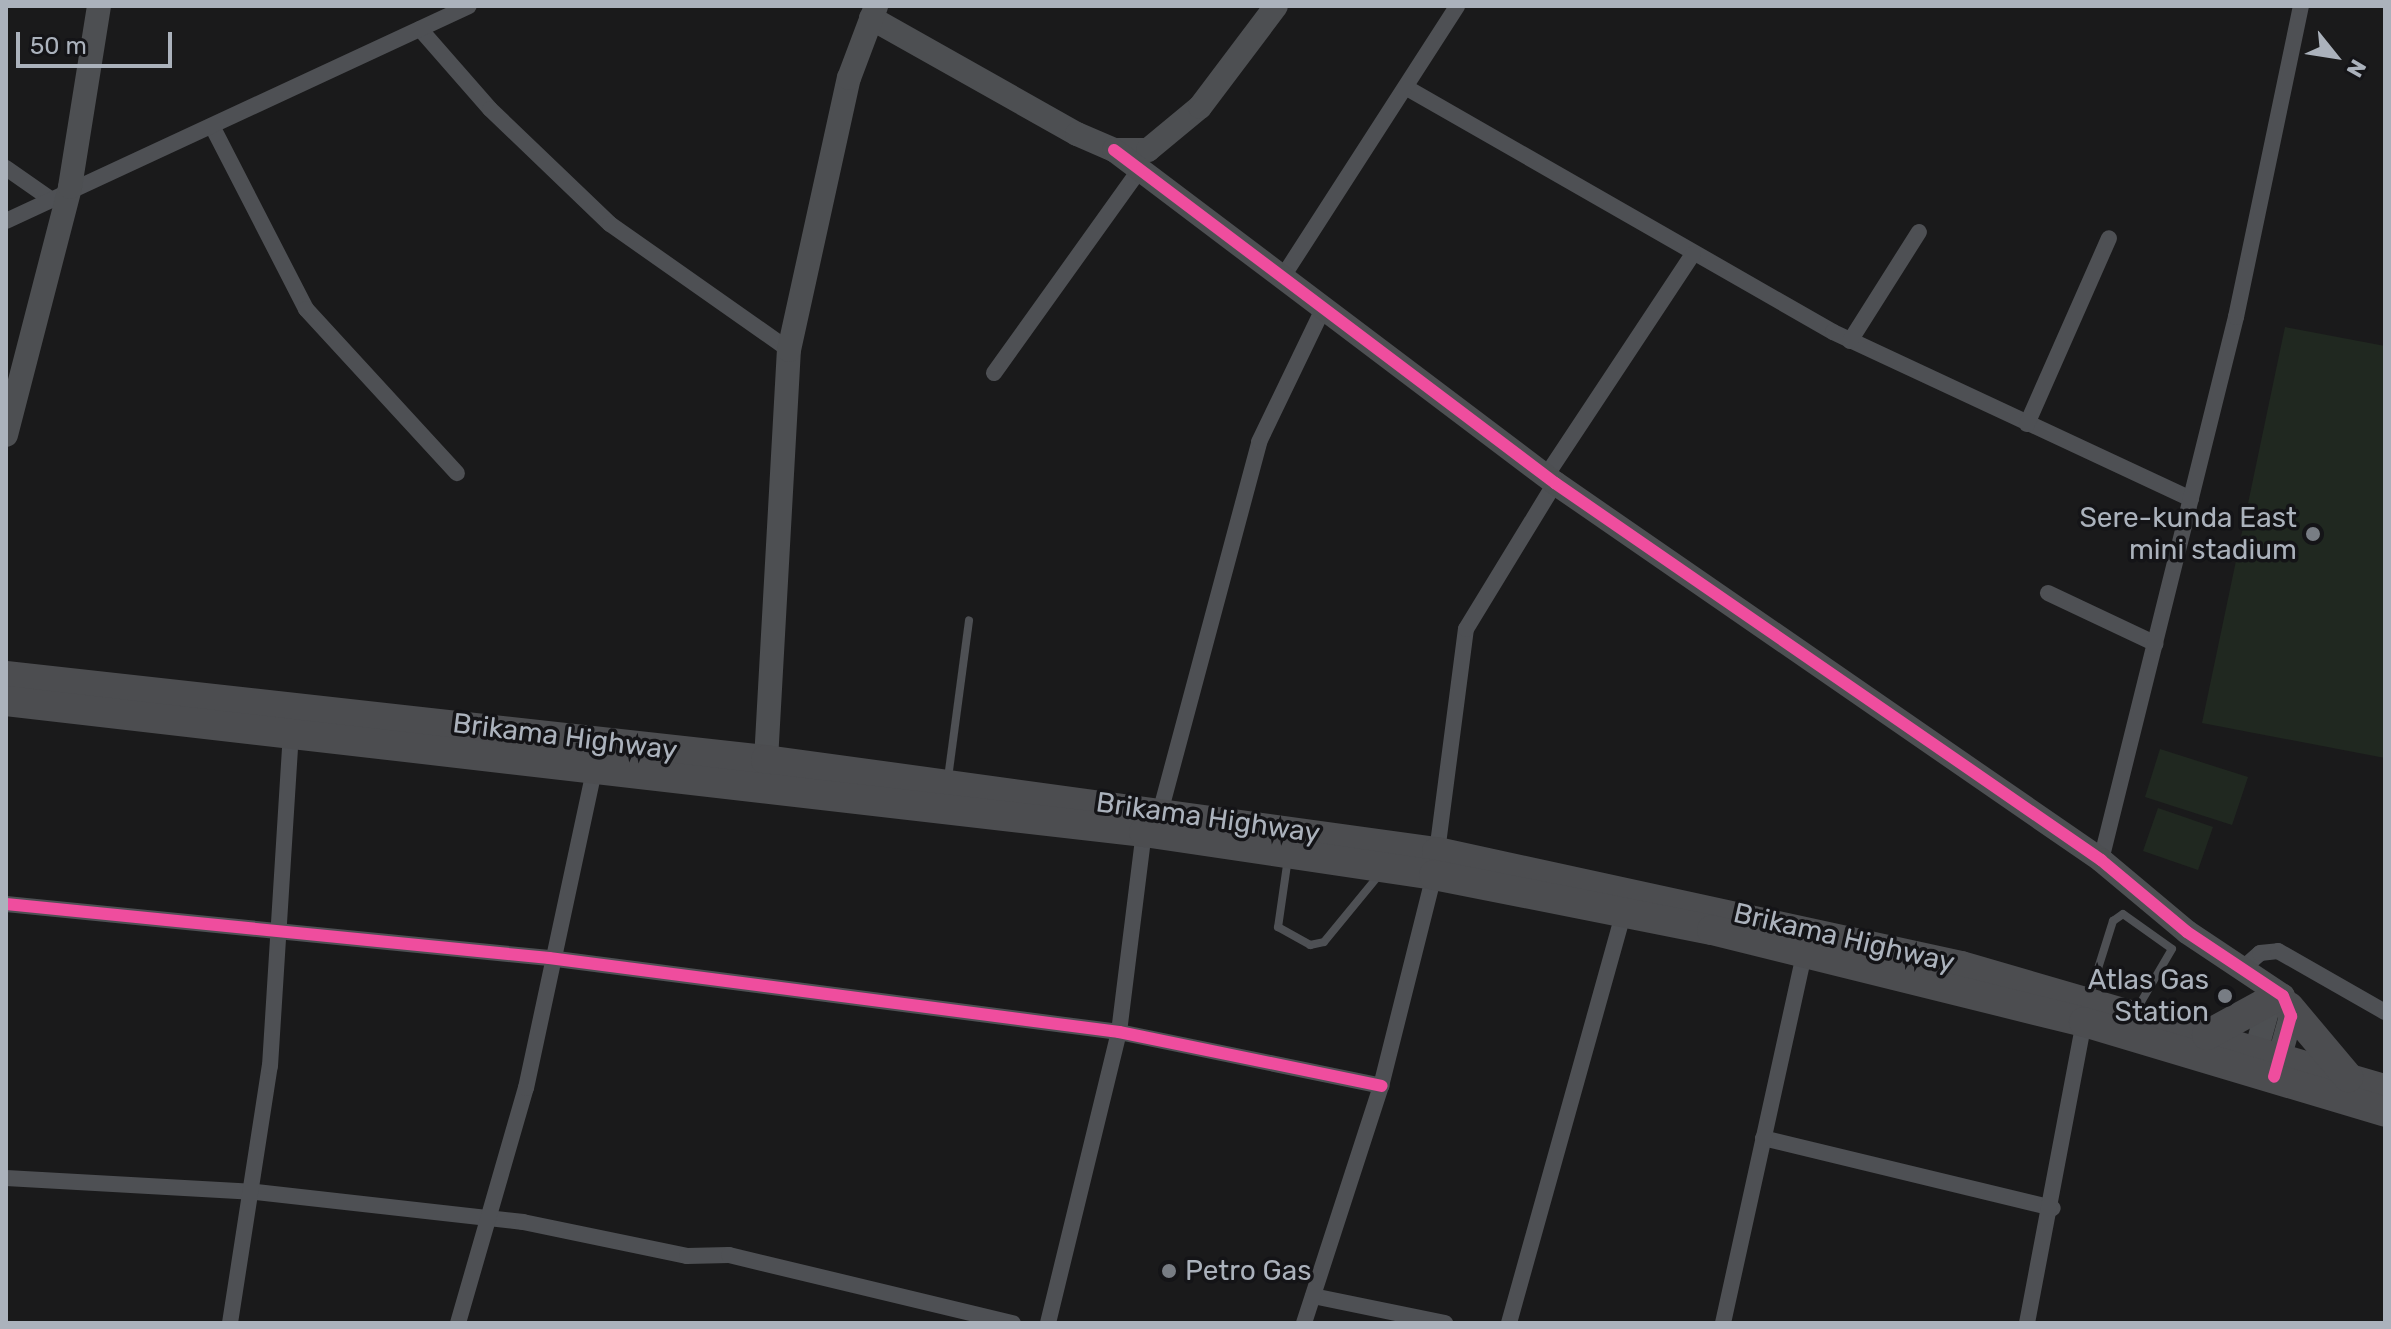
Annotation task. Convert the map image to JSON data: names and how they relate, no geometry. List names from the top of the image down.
{
  "streets": {
    "highway": ["Brikama Highway"]
  },
  "places": ["Sere-kunda East mini stadium", "Atlas Gas Station", "Petro Gas"],
  "scale_bar": "50 m",
  "north": "bottom right"
}
